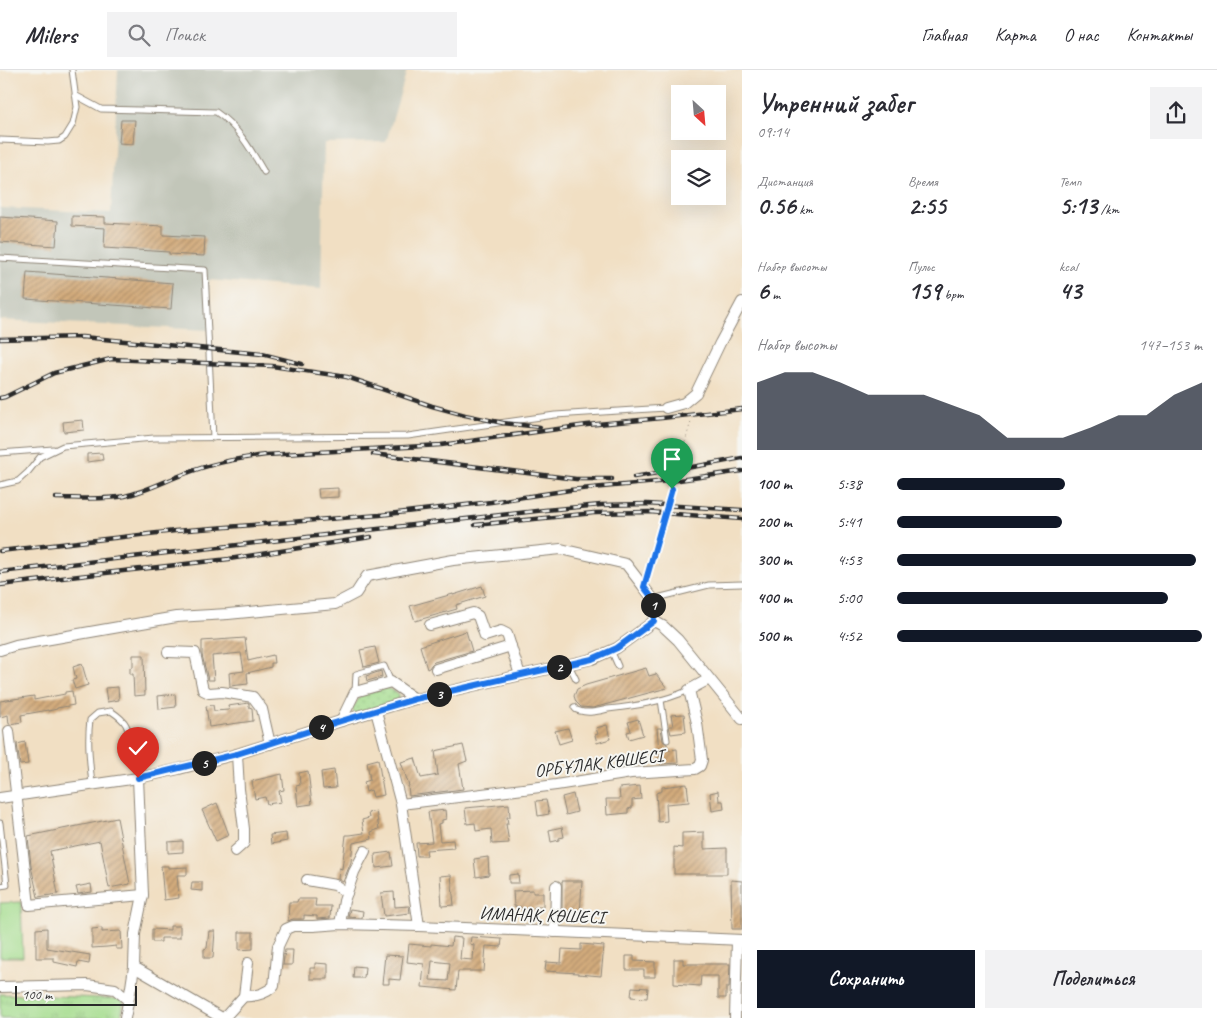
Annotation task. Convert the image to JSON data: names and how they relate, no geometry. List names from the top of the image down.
{
  "streets": {
    "street": ["ОРБҰЛАҚ КӨШЕСІ", "ИМАНАҚ КӨШЕСІ"]
  },
  "scale_bar": "100 m",
  "north": "bottom right",
  "page": {
    "header": "Milers",
    "search": "Поиск",
    "nav": [
      "Главная",
      "Карта",
      "О нас",
      "Контакты"
    ],
    "heading": ["Утренний забег", "09:14"],
    "stats": [
      ["Дистанция", "0.56 km"],
      ["Время", "2:55"],
      ["Темп", "5:13 /km"],
      ["Набор высоты", "6 m"],
      ["Пульс", "159 bpm"],
      ["kcal", "43"]
    ],
    "chart": ["Набор высоты", "147–153 m"],
    "list": [
      {
        "name": "100 m",
        "note": "5:38"
      },
      {
        "name": "200 m",
        "note": "5:41"
      },
      {
        "name": "300 m",
        "note": "4:53"
      },
      {
        "name": "400 m",
        "note": "5:00"
      },
      {
        "name": "500 m",
        "note": "4:52"
      }
    ],
    "pins": [
      "1",
      "2",
      "3",
      "4",
      "5"
    ],
    "buttons": ["Сохранить", "Поделиться"],
    "scale": "100 m"
  }
}
